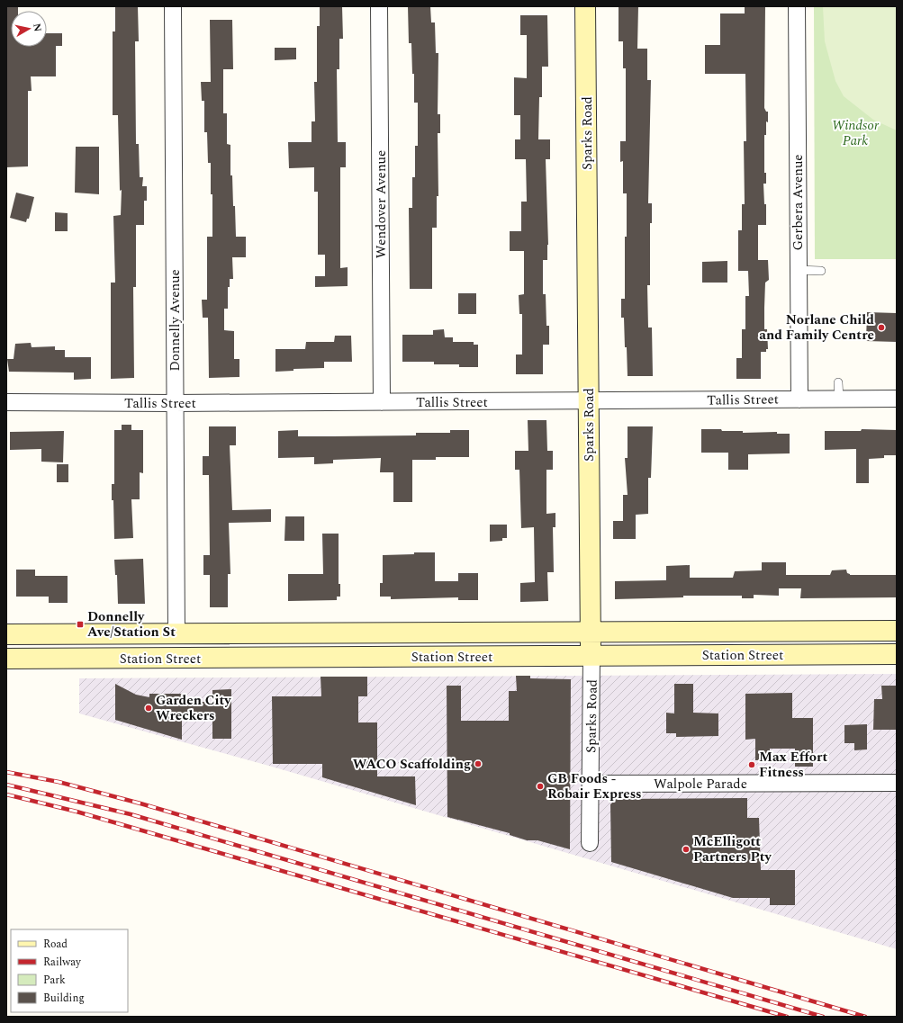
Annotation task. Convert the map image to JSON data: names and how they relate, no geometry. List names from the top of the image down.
{
  "streets": {
    "main road": ["Sparks Road", "Station Street"],
    "street": [
      "Gerbera Avenue",
      "Wendover Avenue",
      "Donnelly Avenue",
      "Tallis Street",
      "Walpole Parade"
    ]
  },
  "crossings": [
    ["Sparks Road", "Tallis Street"],
    ["Sparks Road", "Station Street"],
    ["Sparks Road", "Walpole Parade"],
    ["Gerbera Avenue", "Tallis Street"],
    ["Wendover Avenue", "Tallis Street"],
    ["Donnelly Avenue", "Tallis Street"],
    ["Donnelly Avenue", "Station Street"]
  ],
  "parks": ["Windsor Park"],
  "places": {
    "other": [
      "Norlane Child and Family Centre",
      "Garden City Wreckers",
      "WACO Scaffolding",
      "Max Effort Fitness",
      "GB Foods - Robair Express",
      "McElligott Partners Pty"
    ],
    "transit": ["Donnelly Ave/Station St"]
  },
  "legend": [
    "Road",
    "Railway",
    "Park",
    "Building"
  ],
  "north": "right"
}
